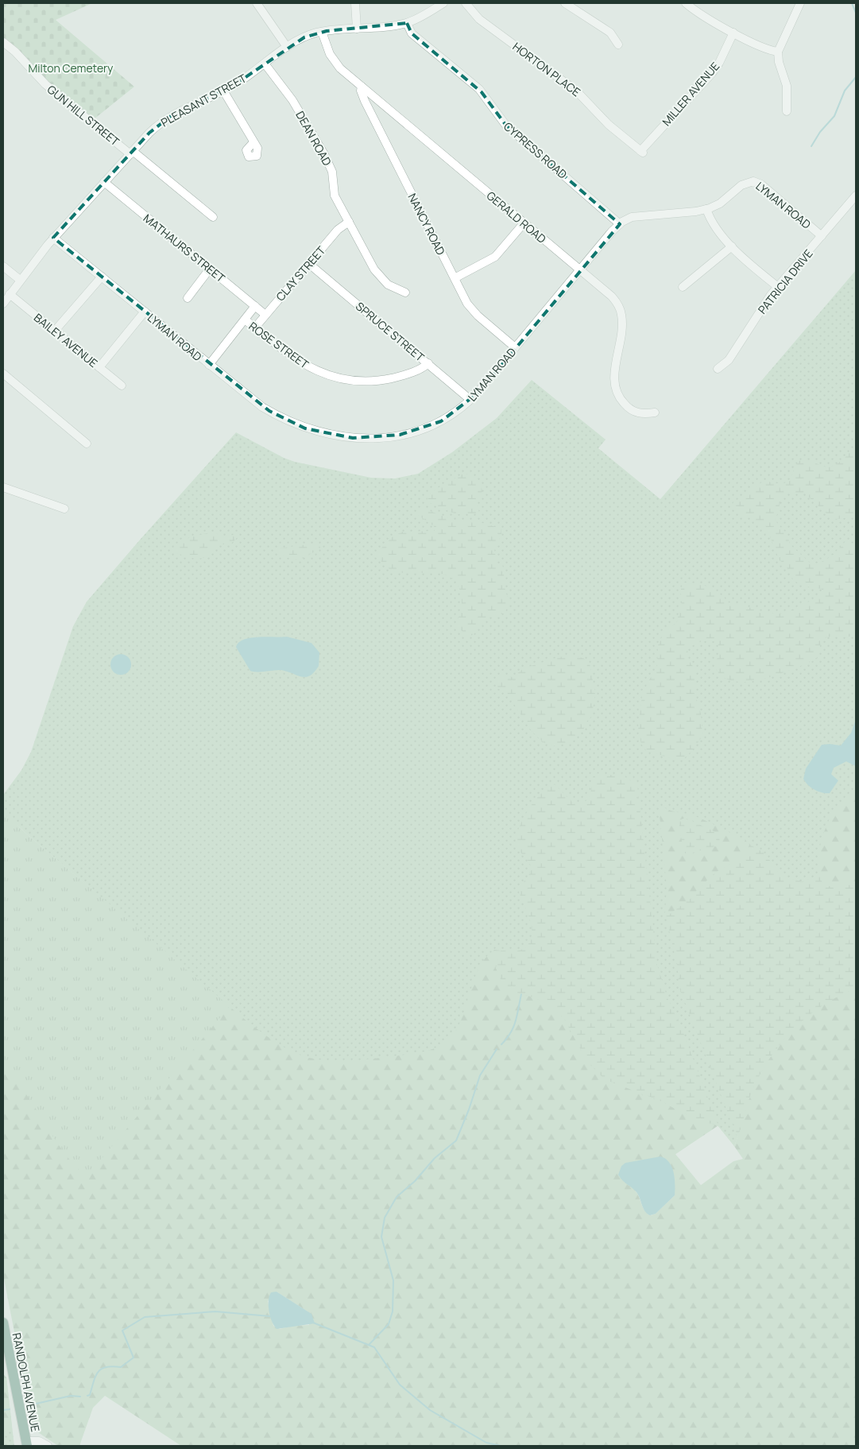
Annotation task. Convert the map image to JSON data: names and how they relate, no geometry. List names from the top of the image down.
{
  "streets": {
    "main road": ["RANDOLPH AVENUE"],
    "street": [
      "HORTON PLACE",
      "MILLER AVENUE",
      "PLEASANT STREET",
      "GUN HILL STREET",
      "DEAN ROAD",
      "CYPRESS ROAD",
      "LYMAN ROAD",
      "GERALD ROAD",
      "NANCY ROAD",
      "MATHAURS STREET",
      "CLAY STREET",
      "PATRICIA DRIVE",
      "SPRUCE STREET",
      "BAILEY AVENUE",
      "ROSE STREET"
    ]
  },
  "crossings": [
    ["HORTON PLACE", "MILLER AVENUE"],
    ["PLEASANT STREET", "GUN HILL STREET"],
    ["PLEASANT STREET", "DEAN ROAD"],
    ["PLEASANT STREET", "CYPRESS ROAD"],
    ["PLEASANT STREET", "LYMAN ROAD"],
    ["PLEASANT STREET", "GERALD ROAD"],
    ["PLEASANT STREET", "MATHAURS STREET"],
    ["PLEASANT STREET", "BAILEY AVENUE"],
    ["DEAN ROAD", "CLAY STREET"],
    ["CYPRESS ROAD", "LYMAN ROAD"],
    ["LYMAN ROAD", "GERALD ROAD"],
    ["LYMAN ROAD", "NANCY ROAD"],
    ["LYMAN ROAD", "PATRICIA DRIVE"],
    ["LYMAN ROAD", "SPRUCE STREET"],
    ["GERALD ROAD", "NANCY ROAD"],
    ["MATHAURS STREET", "CLAY STREET"],
    ["CLAY STREET", "SPRUCE STREET"],
    ["CLAY STREET", "ROSE STREET"],
    ["SPRUCE STREET", "ROSE STREET"]
  ],
  "parks": ["Milton Cemetery"]
}
